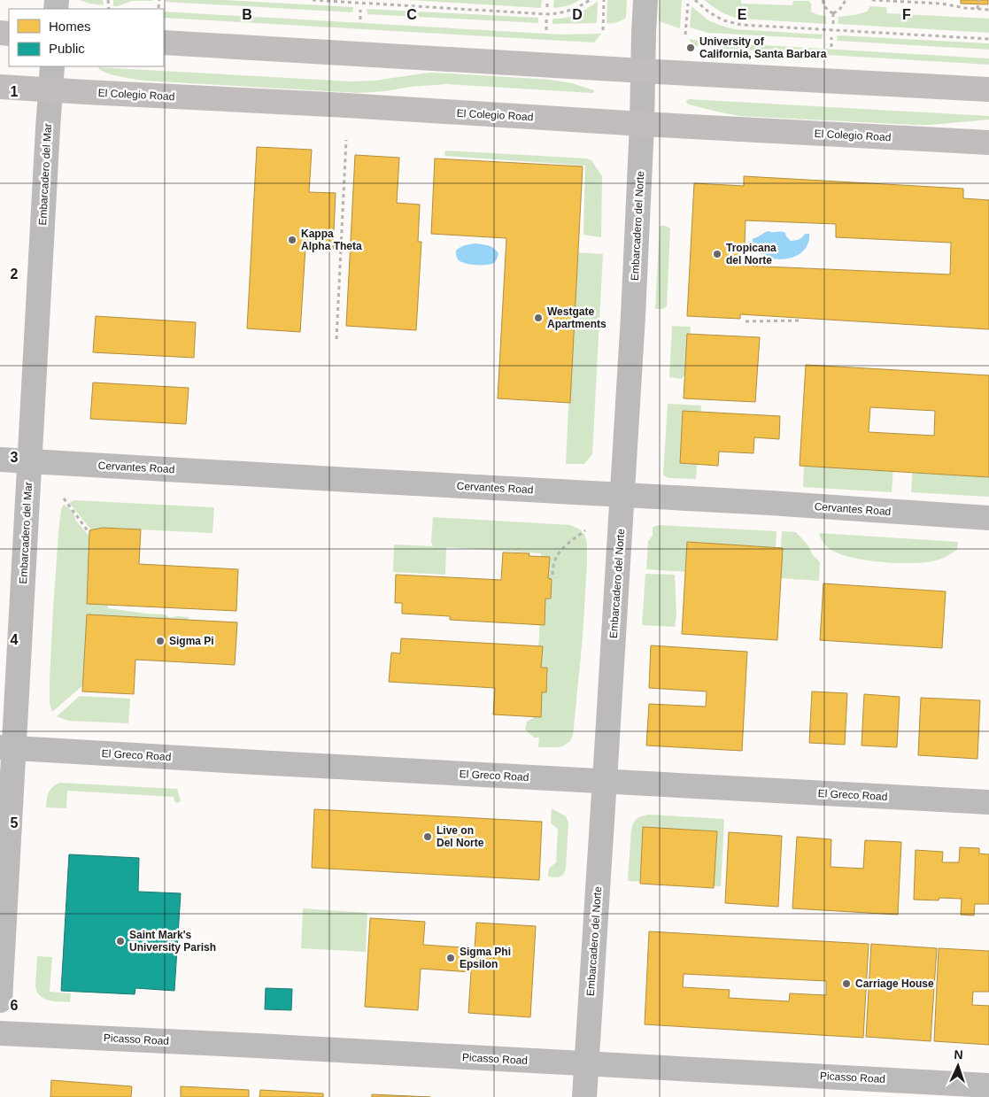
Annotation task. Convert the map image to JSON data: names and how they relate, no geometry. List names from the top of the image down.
{
  "streets": {
    "main road": ["El Colegio Road"],
    "street": [
      "Embarcadero del Mar",
      "Embarcadero del Norte",
      "Cervantes Road",
      "El Greco Road",
      "Picasso Road"
    ]
  },
  "crossings": [
    ["El Colegio Road", "Embarcadero del Mar"],
    ["El Colegio Road", "Embarcadero del Norte"],
    ["Embarcadero del Mar", "Cervantes Road"],
    ["Embarcadero del Mar", "El Greco Road"],
    ["Embarcadero del Norte", "Cervantes Road"],
    ["Embarcadero del Norte", "El Greco Road"],
    ["Embarcadero del Norte", "Picasso Road"]
  ],
  "places": [
    "University of California, Santa Barbara",
    "Kappa Alpha Theta",
    "Tropicana del Norte",
    "Westgate Apartments",
    "Sigma Pi",
    "Live on Del Norte",
    "Saint Mark's University Parish",
    "Sigma Phi Epsilon",
    "Carriage House"
  ],
  "legend": ["Homes", "Public"],
  "north": "top",
  "grid": {
    "columns": [
      "B",
      "C",
      "D",
      "E",
      "F"
    ],
    "rows": [
      "1",
      "2",
      "3",
      "4",
      "5",
      "6"
    ]
  }
}
